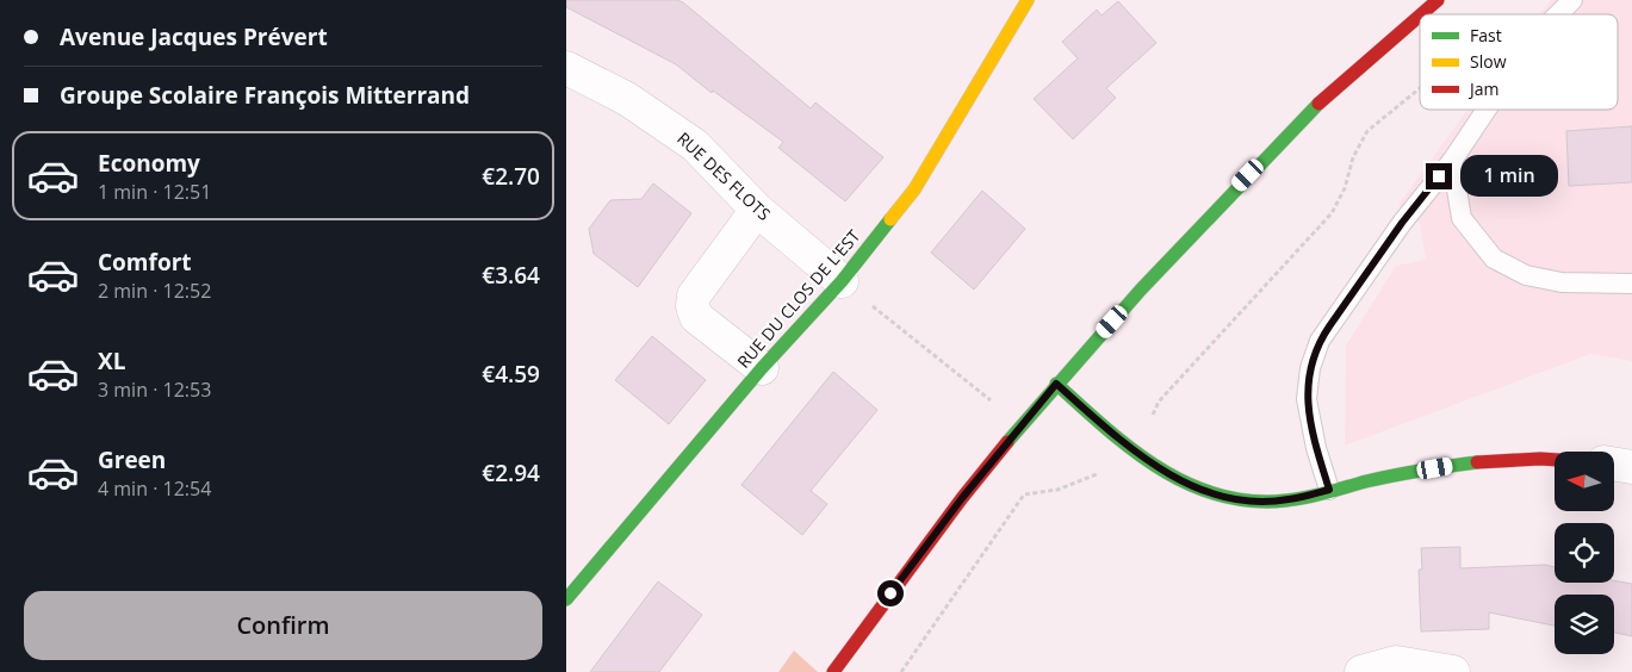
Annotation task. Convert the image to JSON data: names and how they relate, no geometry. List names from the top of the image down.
{
  "streets": {
    "street": ["RUE DES FLOTS", "RUE DU CLOS DE L'EST"]
  },
  "crossings": [
    ["RUE DES FLOTS", "RUE DU CLOS DE L'EST"]
  ],
  "legend": ["Fast", "Slow", "Jam"],
  "north": "left",
  "page": {
    "banner": ["Avenue Jacques Prévert", "Groupe Scolaire François Mitterrand"],
    "list": [
      {
        "name": "Economy",
        "note": "1 min · 12:51",
        "value": "€2.70"
      },
      {
        "name": "Comfort",
        "note": "2 min · 12:52",
        "value": "€3.64"
      },
      {
        "name": "XL",
        "note": "3 min · 12:53",
        "value": "€4.59"
      },
      {
        "name": "Green",
        "note": "4 min · 12:54",
        "value": "€2.94"
      }
    ],
    "bubble": "1 min",
    "buttons": "Confirm"
  }
}
